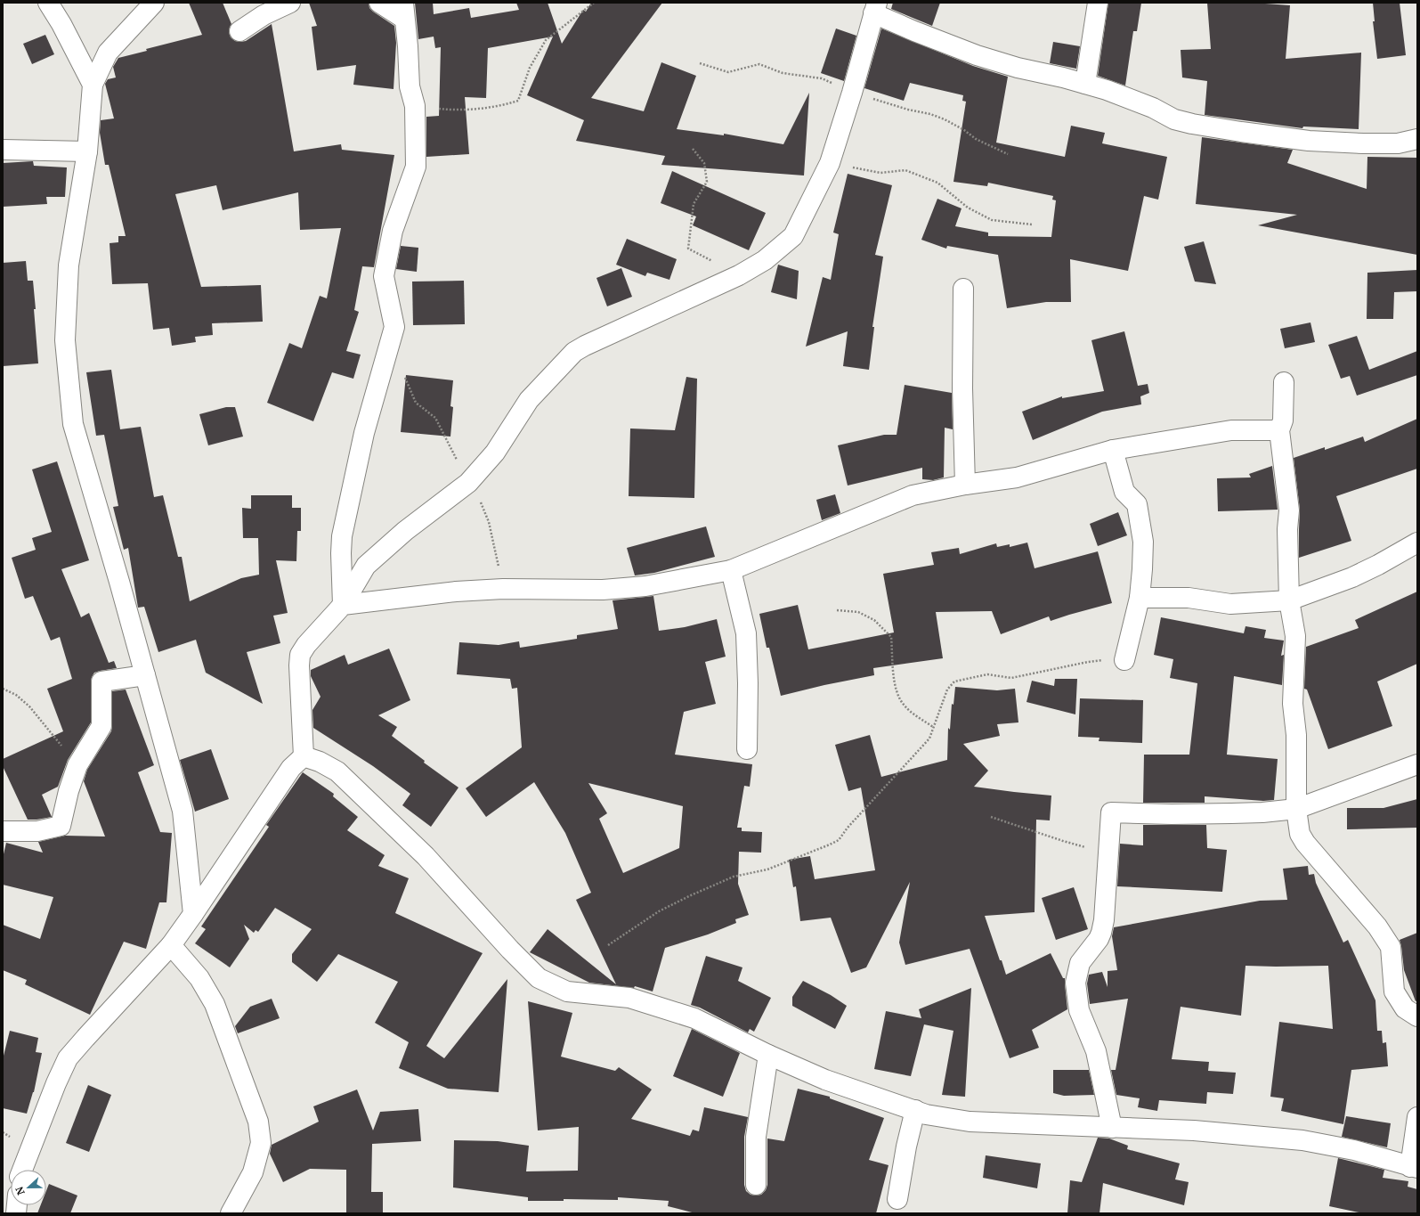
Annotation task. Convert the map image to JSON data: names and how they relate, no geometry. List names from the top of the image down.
{
  "north": "left"
}
